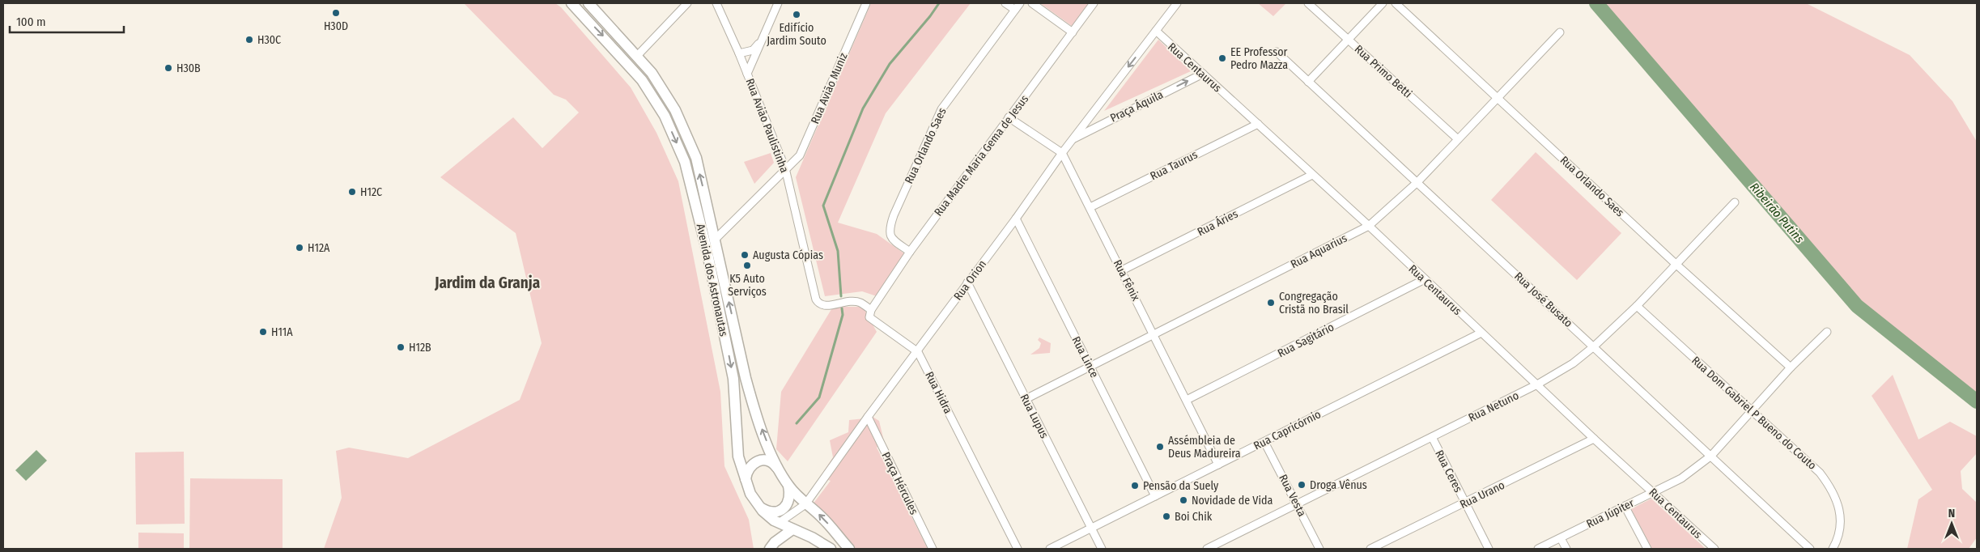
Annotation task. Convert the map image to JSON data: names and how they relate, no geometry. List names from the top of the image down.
{
  "streets": {
    "main road": ["Avenida dos Astronautas"],
    "street": [
      "Rua Centaurus",
      "Rua Primo Betti",
      "Rua Avião Muniz",
      "Praça Áquila",
      "Rua Avião Paulistinha",
      "Rua Orlando Saes",
      "Rua Madre Maria Gema de Jesus",
      "Rua Taurus",
      "Rua Áries",
      "Rua Aquarius",
      "Rua Orion",
      "Rua Fênix",
      "Rua José Busato",
      "Rua Sagitário",
      "Rua Lince",
      "Rua Hidra",
      "Rua Netuno",
      "Rua Dom Gabriel P Bueno do Couto",
      "Rua Lupus",
      "Rua Capricórnio",
      "Rua Ceres",
      "Praça Hércules",
      "Rua Urano",
      "Rua Vesta",
      "Rua Júpiter"
    ]
  },
  "crossings": [
    ["Rua Centaurus", "Praça Áquila"],
    ["Rua Centaurus", "Rua Taurus"],
    ["Rua Centaurus", "Rua Áries"],
    ["Rua Centaurus", "Rua Aquarius"],
    ["Rua Centaurus", "Rua Orion"],
    ["Rua Centaurus", "Rua Sagitário"],
    ["Rua Centaurus", "Rua Netuno"],
    ["Rua Centaurus", "Rua Capricórnio"],
    ["Rua Centaurus", "Rua Urano"],
    ["Rua Centaurus", "Rua Júpiter"],
    ["Rua Primo Betti", "Rua Aquarius"],
    ["Rua Avião Muniz", "Rua Avião Paulistinha"],
    ["Rua Avião Muniz", "Avenida dos Astronautas"],
    ["Praça Áquila", "Rua Orion"],
    ["Rua Avião Paulistinha", "Rua Madre Maria Gema de Jesus"],
    ["Rua Avião Paulistinha", "Rua Hidra"],
    ["Rua Orlando Saes", "Rua Madre Maria Gema de Jesus"],
    ["Rua Orlando Saes", "Rua Aquarius"],
    ["Rua Orlando Saes", "Rua Netuno"],
    ["Rua Orlando Saes", "Rua Júpiter"],
    ["Rua Madre Maria Gema de Jesus", "Rua Fênix"],
    ["Rua Madre Maria Gema de Jesus", "Rua Hidra"],
    ["Rua Taurus", "Rua Fênix"],
    ["Rua Áries", "Rua Fênix"],
    ["Rua Aquarius", "Rua Fênix"],
    ["Rua Aquarius", "Rua José Busato"],
    ["Rua Aquarius", "Rua Lince"],
    ["Rua Aquarius", "Rua Lupus"],
    ["Avenida dos Astronautas", "Rua Orion"],
    ["Rua Orion", "Rua Fênix"],
    ["Rua Orion", "Rua Lince"],
    ["Rua Orion", "Rua Hidra"],
    ["Rua Orion", "Rua Lupus"],
    ["Rua Orion", "Praça Hércules"],
    ["Rua Fênix", "Rua Sagitário"],
    ["Rua Fênix", "Rua Capricórnio"],
    ["Rua José Busato", "Rua Netuno"],
    ["Rua José Busato", "Rua Júpiter"],
    ["Rua Lince", "Rua Capricórnio"],
    ["Rua Netuno", "Rua Dom Gabriel P Bueno do Couto"],
    ["Rua Netuno", "Rua Ceres"],
    ["Rua Netuno", "Rua Vesta"],
    ["Rua Dom Gabriel P Bueno do Couto", "Rua Júpiter"],
    ["Rua Lupus", "Rua Capricórnio"],
    ["Rua Capricórnio", "Rua Vesta"],
    ["Rua Ceres", "Rua Urano"]
  ],
  "one_way": ["Praça Áquila"],
  "districts": ["Jardim da Granja"],
  "water": ["Ribeirão Putins"],
  "places": [
    "H30D",
    "Edifício Jardim Souto",
    "H30C",
    "EE Professor Pedro Mazza",
    "H30B",
    "H12C",
    "H12A",
    "Augusta Cópias",
    "K5 Auto Serviços",
    "Congregação Cristã no Brasil",
    "H11A",
    "H12B",
    "Assémbleia de Deus Madureira",
    "Droga Vênus",
    "Pensão da Suely",
    "Novidade de Vida",
    "Boi Chik"
  ],
  "scale_bar": "100 m",
  "north": "top"
}
